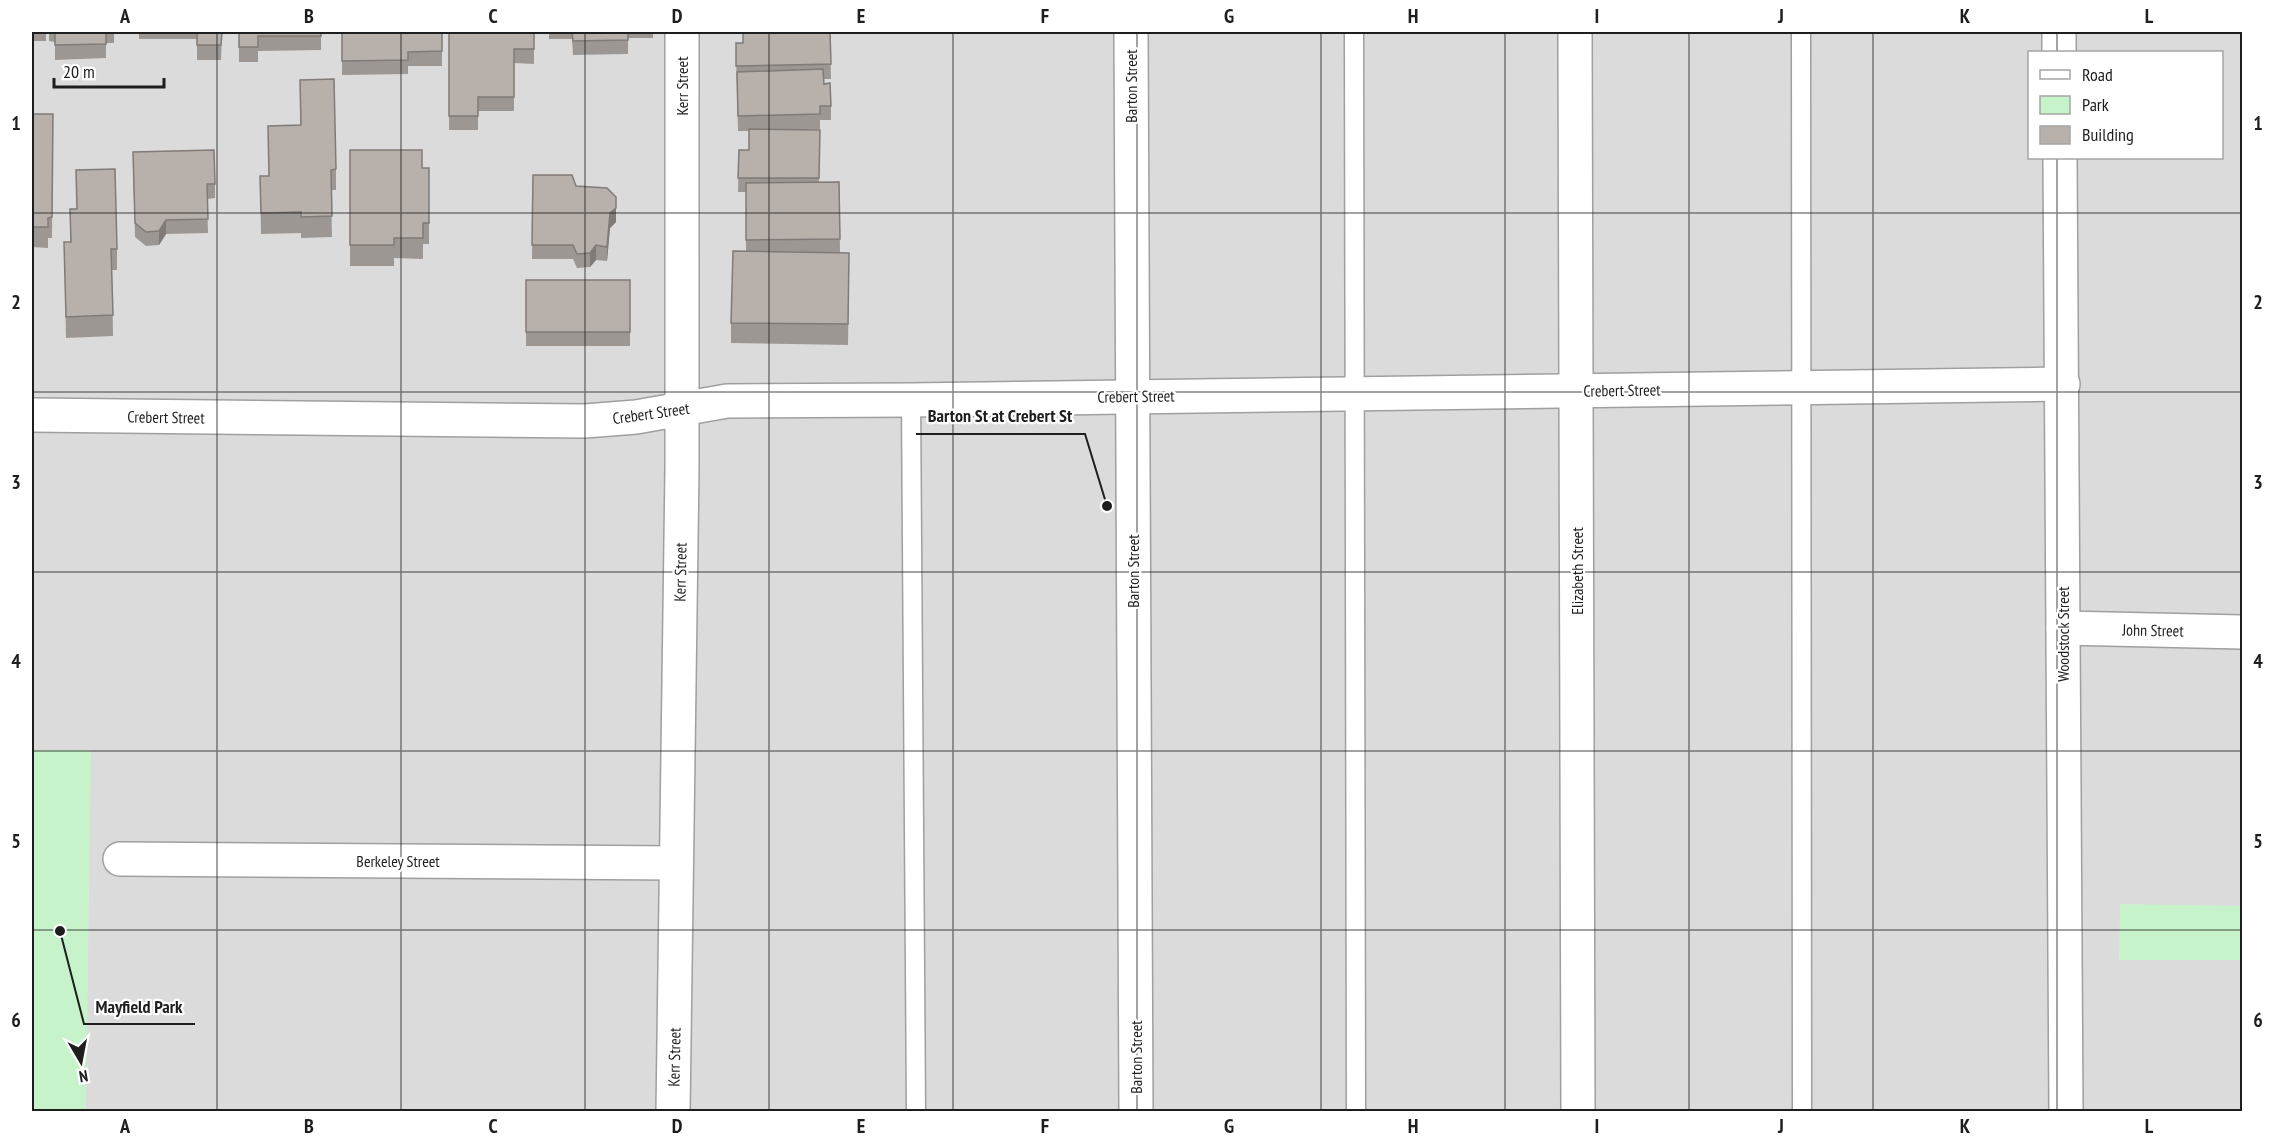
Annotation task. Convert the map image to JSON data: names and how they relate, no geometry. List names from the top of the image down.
{
  "streets": {
    "street": [
      "Kerr Street",
      "Barton Street",
      "Crebert Street",
      "Elizabeth Street",
      "John Street",
      "Woodstock Street",
      "Berkeley Street"
    ]
  },
  "crossings": [
    ["Kerr Street", "Crebert Street"],
    ["Kerr Street", "Berkeley Street"],
    ["Barton Street", "Crebert Street"],
    ["Crebert Street", "Elizabeth Street"],
    ["Crebert Street", "Woodstock Street"],
    ["John Street", "Woodstock Street"]
  ],
  "places": ["Barton St at Crebert St", "Mayfield Park"],
  "legend": ["Road", "Park", "Building"],
  "scale_bar": "20 m",
  "north": "bottom",
  "grid": {
    "columns": [
      "A",
      "B",
      "C",
      "D",
      "E",
      "F",
      "G",
      "H",
      "I",
      "J",
      "K",
      "L"
    ],
    "rows": [
      "1",
      "2",
      "3",
      "4",
      "5",
      "6"
    ]
  }
}
